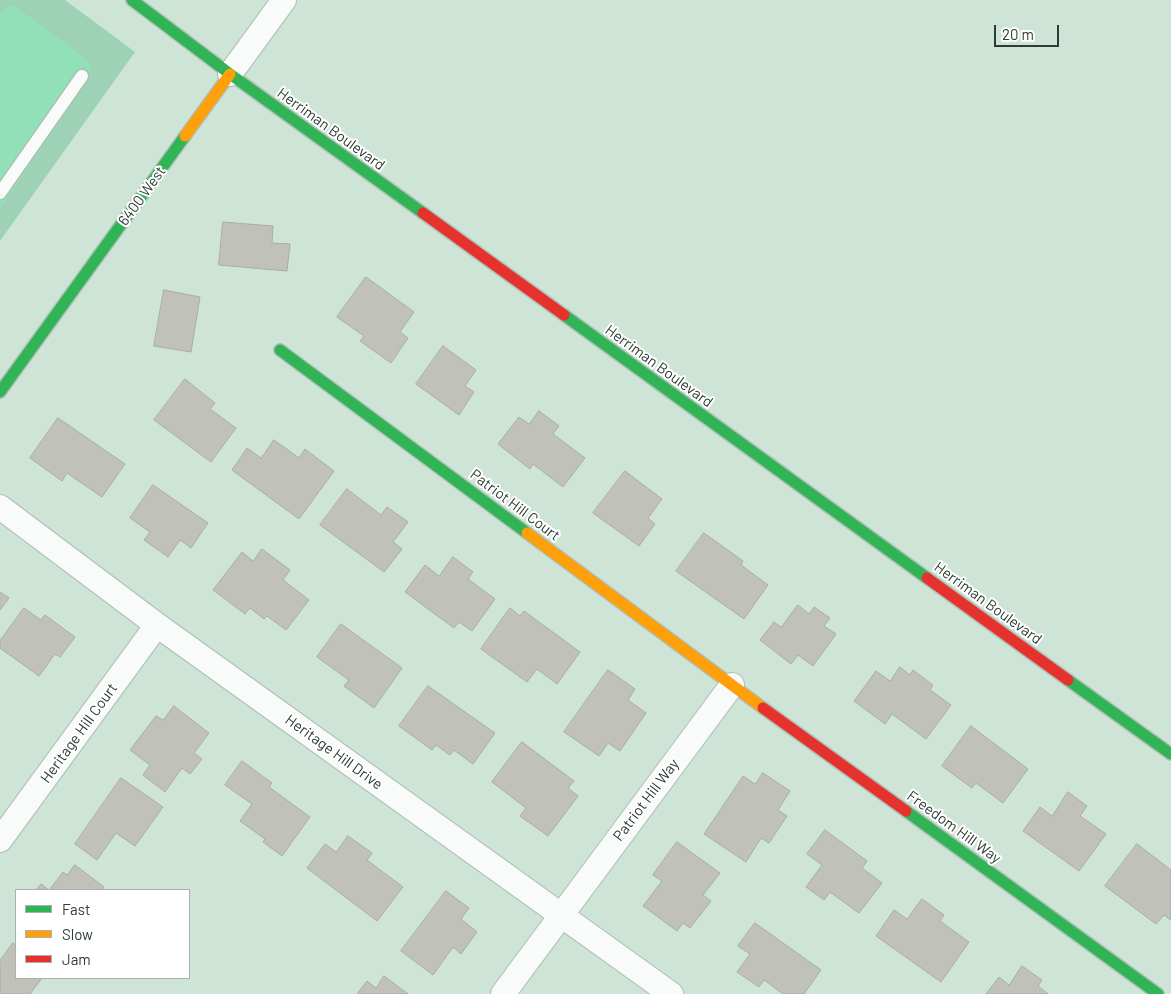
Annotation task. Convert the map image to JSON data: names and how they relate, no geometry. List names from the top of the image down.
{
  "streets": {
    "street": [
      "Herriman Boulevard",
      "6400 West",
      "Patriot Hill Court",
      "Heritage Hill Court",
      "Heritage Hill Drive",
      "Patriot Hill Way",
      "Freedom Hill Way"
    ]
  },
  "crossings": [
    ["Herriman Boulevard", "6400 West"],
    ["Patriot Hill Court", "Patriot Hill Way"],
    ["Patriot Hill Court", "Freedom Hill Way"],
    ["Heritage Hill Court", "Heritage Hill Drive"],
    ["Heritage Hill Drive", "Patriot Hill Way"],
    ["Patriot Hill Way", "Freedom Hill Way"]
  ],
  "legend": ["Fast", "Slow", "Jam"],
  "scale_bar": "20 m"
}
